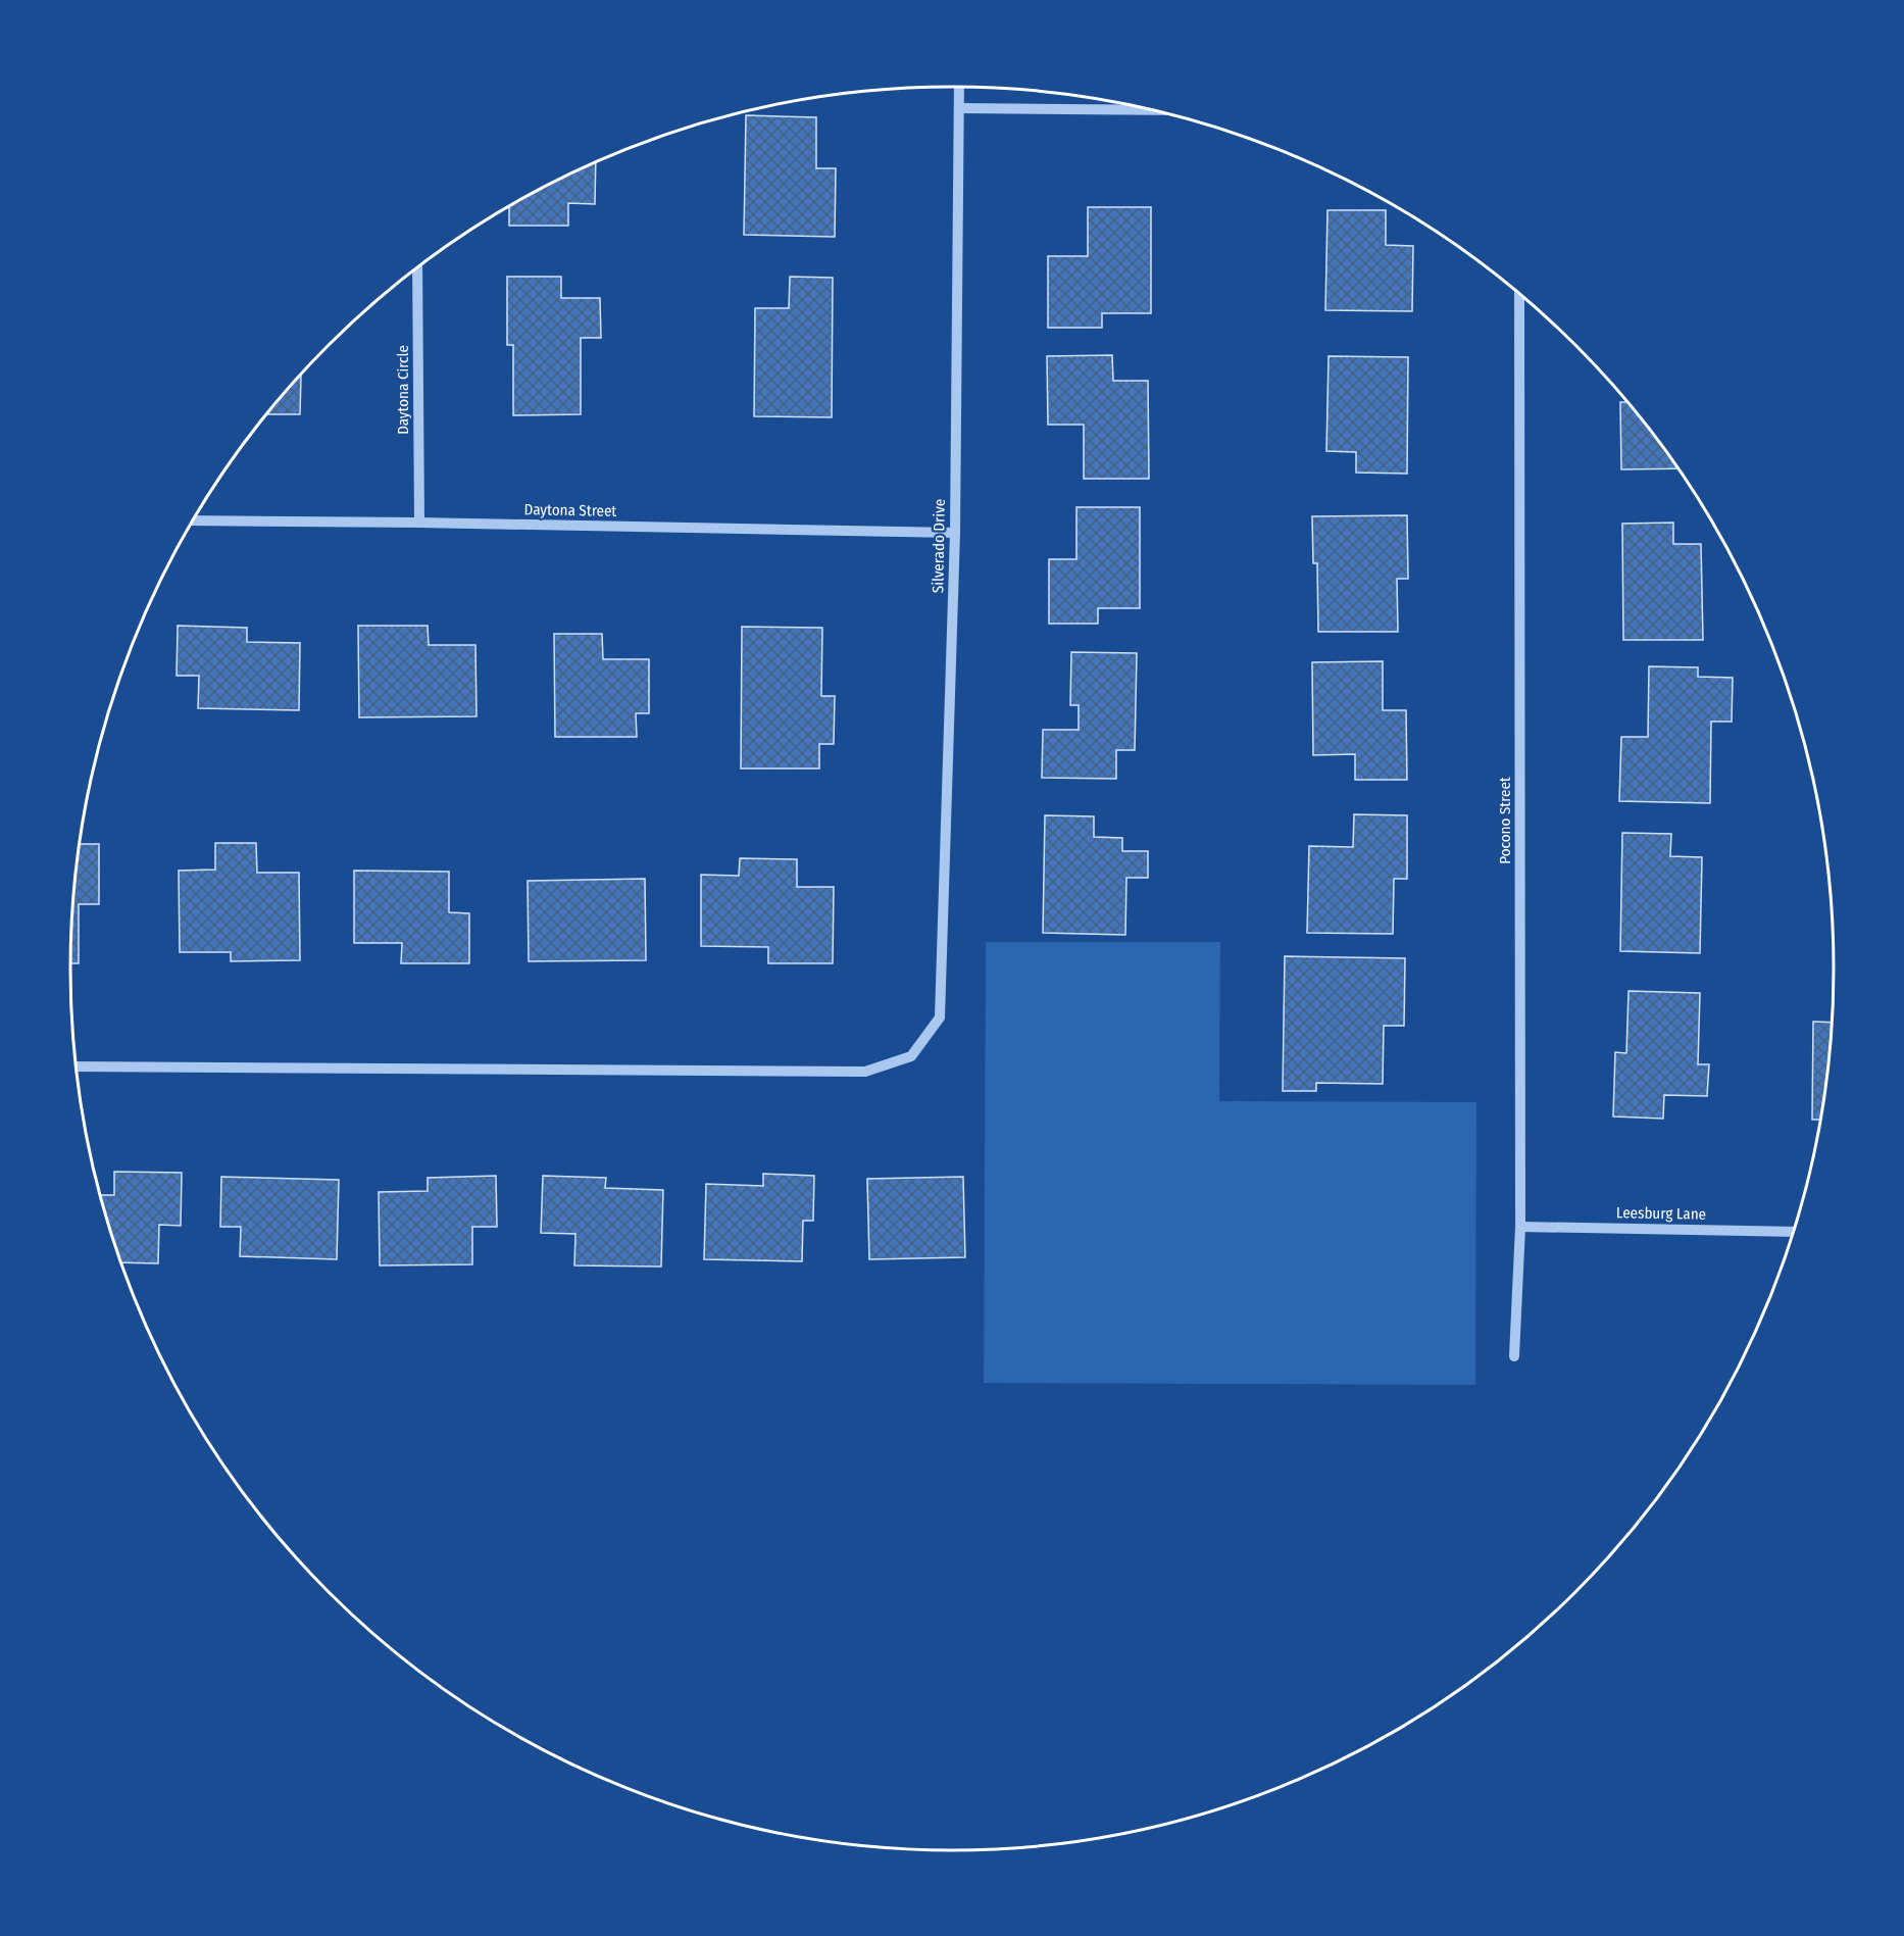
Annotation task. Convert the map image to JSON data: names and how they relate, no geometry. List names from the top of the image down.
{
  "streets": {
    "street": [
      "Daytona Circle",
      "Daytona Street",
      "Silverado Drive",
      "Pocono Street",
      "Leesburg Lane"
    ]
  },
  "crossings": [
    ["Daytona Circle", "Daytona Street"],
    ["Daytona Street", "Silverado Drive"],
    ["Pocono Street", "Leesburg Lane"]
  ]
}
